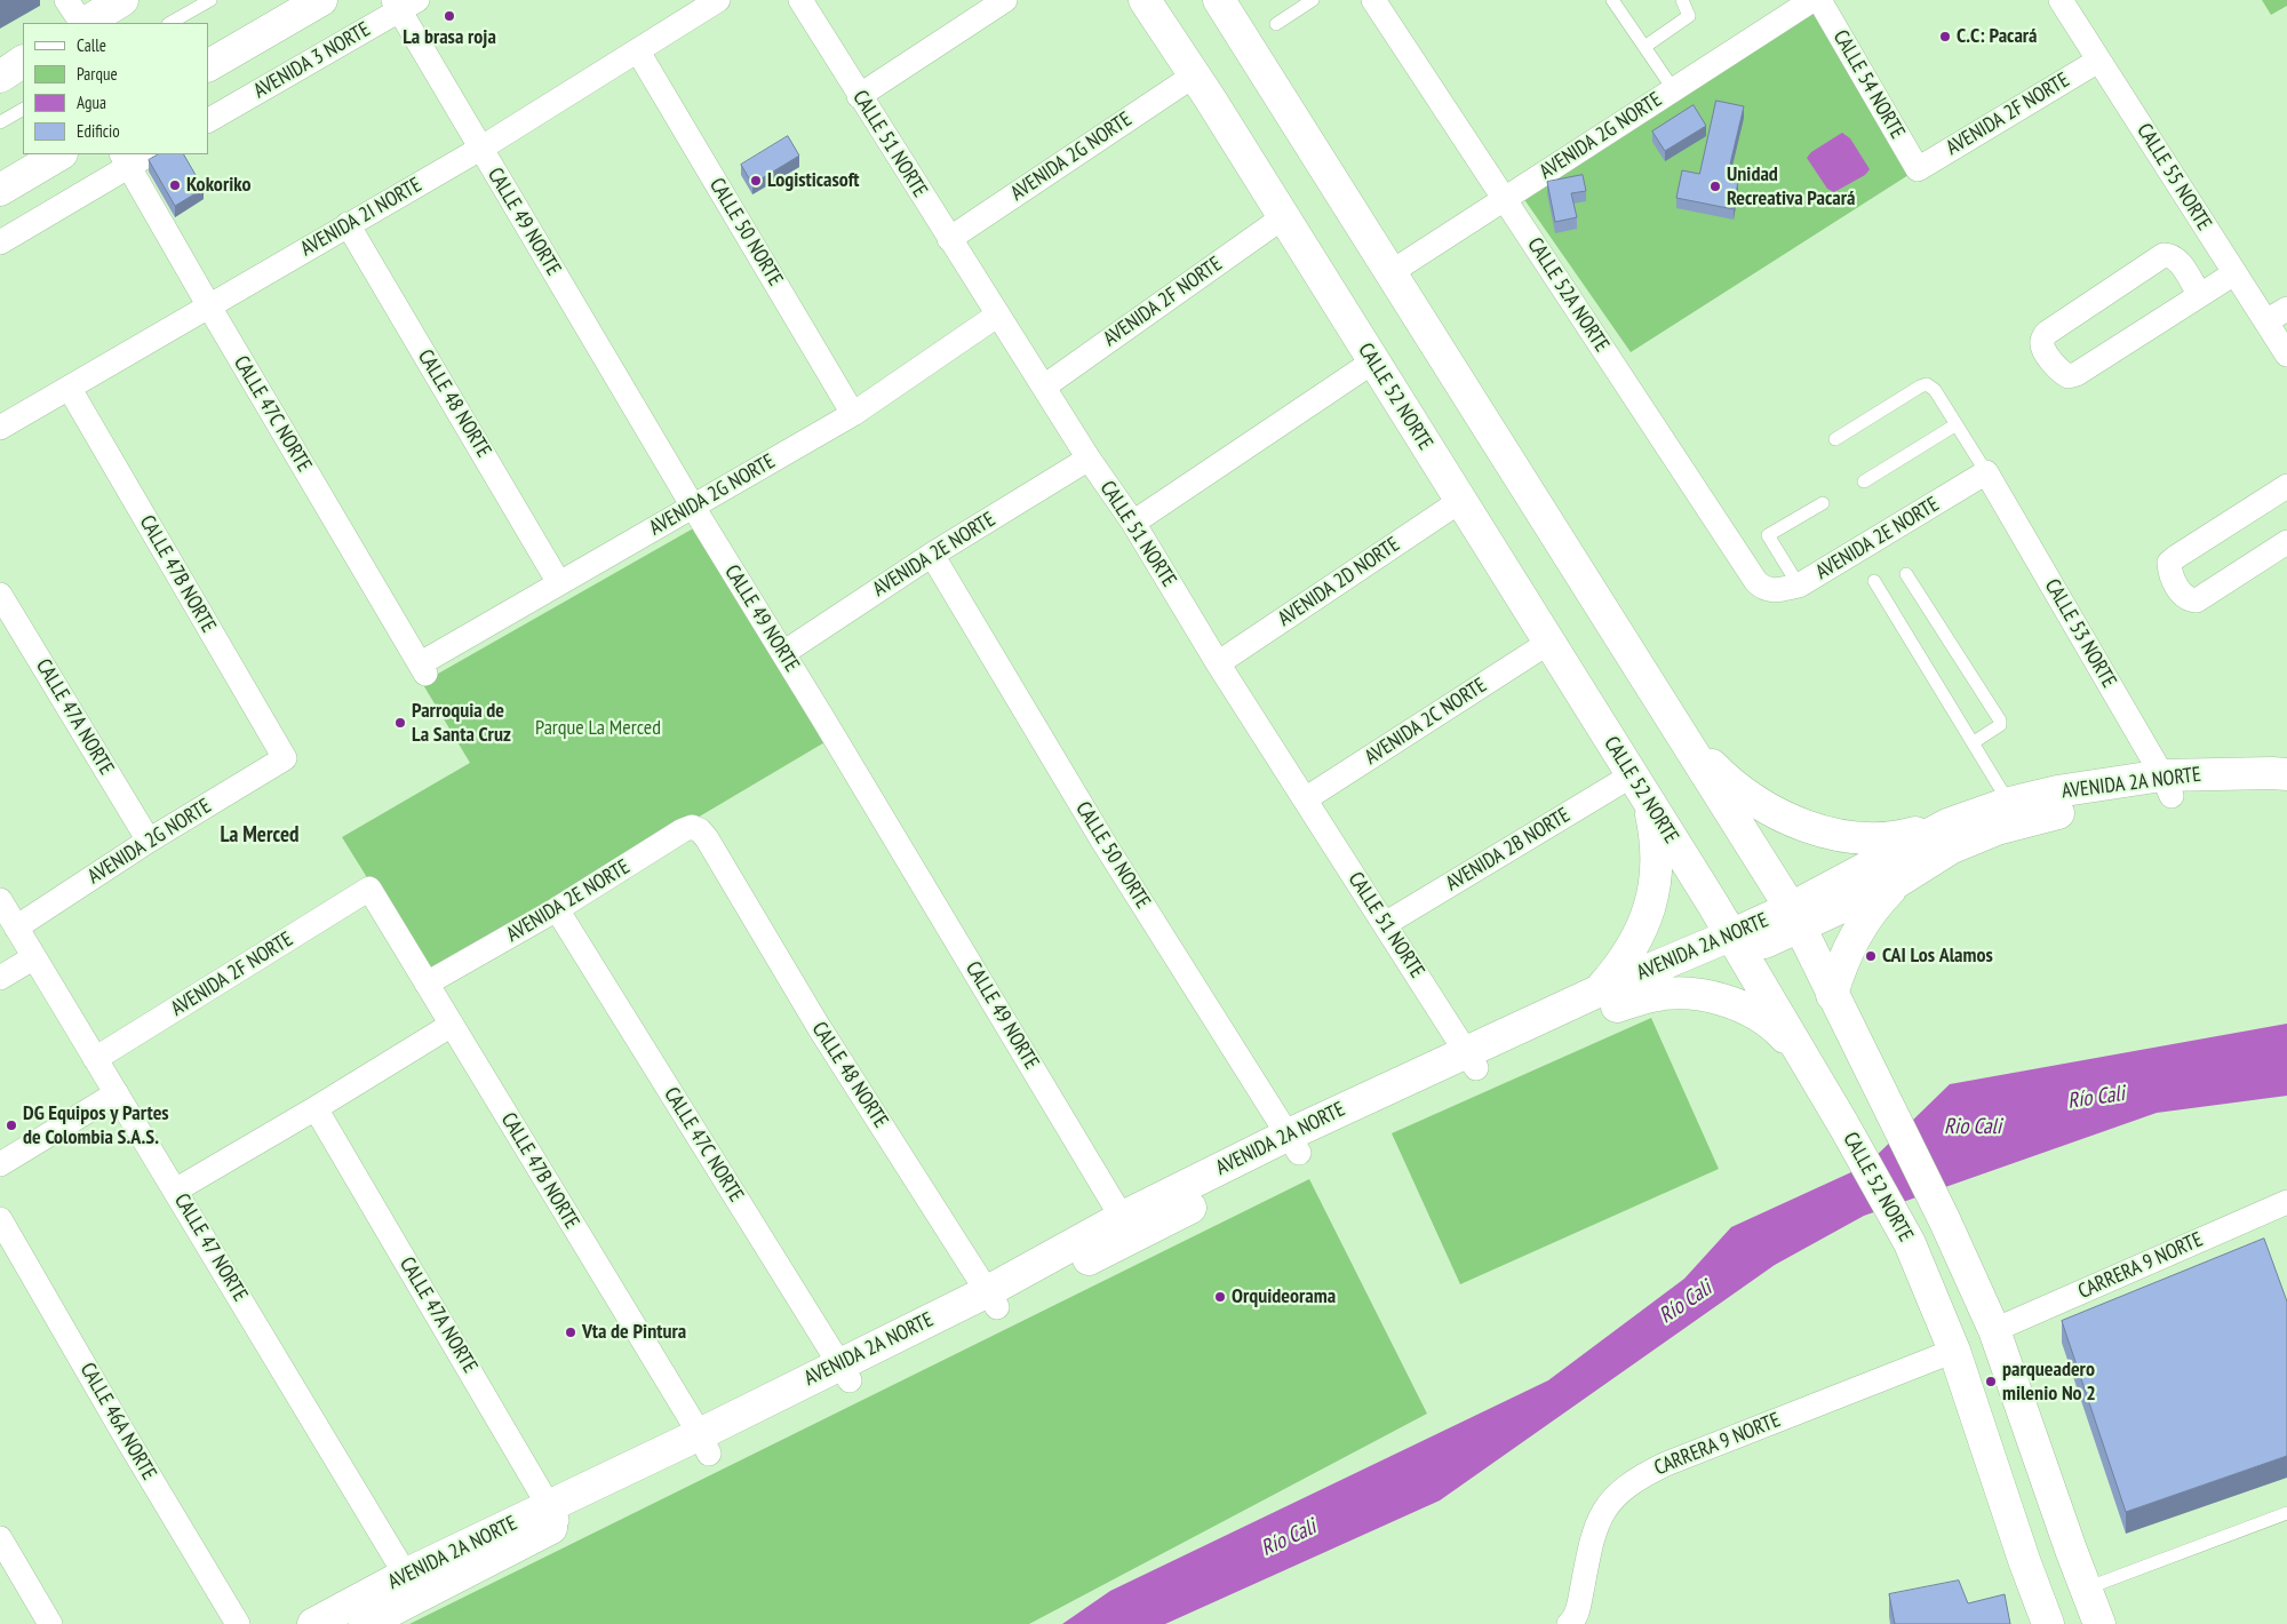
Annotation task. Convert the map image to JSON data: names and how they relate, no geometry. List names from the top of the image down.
{
  "streets": {
    "main road": ["CALLE 52 NORTE", "AVENIDA 2A NORTE"],
    "street": [
      "AVENIDA 3 NORTE",
      "CALLE 54 NORTE",
      "AVENIDA 2F NORTE",
      "AVENIDA 2G NORTE",
      "CALLE 51 NORTE",
      "CALLE 55 NORTE",
      "AVENIDA 2I NORTE",
      "CALLE 49 NORTE",
      "CALLE 50 NORTE",
      "CALLE 52A NORTE",
      "CALLE 48 NORTE",
      "CALLE 47C NORTE",
      "AVENIDA 2E NORTE",
      "CALLE 47B NORTE",
      "AVENIDA 2D NORTE",
      "CALLE 53 NORTE",
      "CALLE 47A NORTE",
      "AVENIDA 2C NORTE",
      "AVENIDA 2B NORTE",
      "CALLE 47 NORTE",
      "CARRERA 9 NORTE",
      "CALLE 46A NORTE"
    ]
  },
  "crossings": [
    ["AVENIDA 3 NORTE", "CALLE 49 NORTE"],
    ["CALLE 54 NORTE", "AVENIDA 2F NORTE"],
    ["AVENIDA 2F NORTE", "CALLE 51 NORTE"],
    ["AVENIDA 2F NORTE", "CALLE 55 NORTE"],
    ["AVENIDA 2F NORTE", "CALLE 52 NORTE"],
    ["AVENIDA 2F NORTE", "CALLE 47B NORTE"],
    ["AVENIDA 2F NORTE", "CALLE 47 NORTE"],
    ["AVENIDA 2G NORTE", "CALLE 51 NORTE"],
    ["AVENIDA 2G NORTE", "CALLE 49 NORTE"],
    ["AVENIDA 2G NORTE", "CALLE 50 NORTE"],
    ["AVENIDA 2G NORTE", "CALLE 52A NORTE"],
    ["AVENIDA 2G NORTE", "CALLE 52 NORTE"],
    ["AVENIDA 2G NORTE", "CALLE 48 NORTE"],
    ["AVENIDA 2G NORTE", "CALLE 47C NORTE"],
    ["AVENIDA 2G NORTE", "CALLE 47B NORTE"],
    ["AVENIDA 2G NORTE", "CALLE 47A NORTE"],
    ["AVENIDA 2G NORTE", "CALLE 47 NORTE"],
    ["CALLE 51 NORTE", "AVENIDA 2E NORTE"],
    ["CALLE 51 NORTE", "AVENIDA 2D NORTE"],
    ["CALLE 51 NORTE", "AVENIDA 2C NORTE"],
    ["CALLE 51 NORTE", "AVENIDA 2A NORTE"],
    ["CALLE 51 NORTE", "AVENIDA 2B NORTE"],
    ["AVENIDA 2I NORTE", "CALLE 49 NORTE"],
    ["AVENIDA 2I NORTE", "CALLE 50 NORTE"],
    ["AVENIDA 2I NORTE", "CALLE 48 NORTE"],
    ["AVENIDA 2I NORTE", "CALLE 47C NORTE"],
    ["AVENIDA 2I NORTE", "CALLE 47B NORTE"],
    ["CALLE 49 NORTE", "AVENIDA 2E NORTE"],
    ["CALLE 49 NORTE", "AVENIDA 2A NORTE"],
    ["CALLE 50 NORTE", "AVENIDA 2E NORTE"],
    ["CALLE 50 NORTE", "AVENIDA 2A NORTE"],
    ["CALLE 52A NORTE", "AVENIDA 2E NORTE"],
    ["CALLE 52 NORTE", "AVENIDA 2D NORTE"],
    ["CALLE 52 NORTE", "AVENIDA 2C NORTE"],
    ["CALLE 52 NORTE", "AVENIDA 2A NORTE"],
    ["CALLE 52 NORTE", "AVENIDA 2B NORTE"],
    ["CALLE 52 NORTE", "CARRERA 9 NORTE"],
    ["CALLE 48 NORTE", "AVENIDA 2E NORTE"],
    ["CALLE 48 NORTE", "AVENIDA 2A NORTE"],
    ["CALLE 47C NORTE", "AVENIDA 2E NORTE"],
    ["CALLE 47C NORTE", "AVENIDA 2A NORTE"],
    ["AVENIDA 2E NORTE", "CALLE 47B NORTE"],
    ["AVENIDA 2E NORTE", "CALLE 53 NORTE"],
    ["CALLE 47B NORTE", "AVENIDA 2A NORTE"],
    ["CALLE 53 NORTE", "AVENIDA 2A NORTE"],
    ["CALLE 47A NORTE", "AVENIDA 2A NORTE"],
    ["AVENIDA 2A NORTE", "CALLE 47 NORTE"]
  ],
  "districts": ["La Merced"],
  "water": ["Río Cali", "Rio Cali"],
  "parks": ["Parque La Merced"],
  "places": [
    "La brasa roja",
    "C.C: Pacará",
    "Logisticasoft",
    "Kokoriko",
    "Unidad Recreativa Pacará",
    "Parroquia de La Santa Cruz",
    "CAI Los Alamos",
    "DG Equipos y Partes de Colombia S.A.S.",
    "Orquideorama",
    "Vta de Pintura",
    "parqueadero milenio No 2"
  ],
  "legend": [
    "Calle",
    "Parque",
    "Agua",
    "Edificio"
  ]
}
